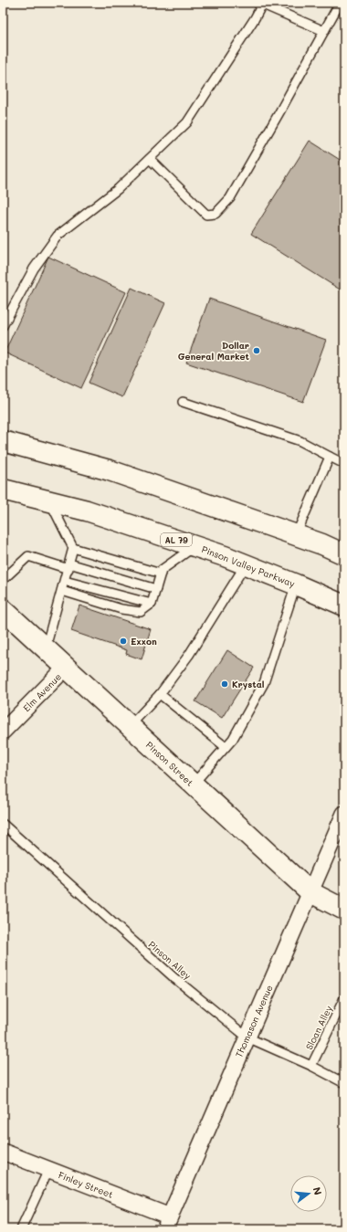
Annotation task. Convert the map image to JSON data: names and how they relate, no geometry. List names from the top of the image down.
{
  "streets": {
    "main road": ["AL 79", "Pinson Valley Parkway", "Pinson Street"],
    "street": ["Elm Avenue", "Thomason Avenue", "Finley Street"],
    "lane": ["Pinson Alley", "Sloan Alley"]
  },
  "crossings": [
    ["Elm Avenue", "Pinson Street"],
    ["Pinson Street", "Thomason Avenue"],
    ["Pinson Alley", "Thomason Avenue"],
    ["Pinson Alley", "Sloan Alley"],
    ["Thomason Avenue", "Finley Street"]
  ],
  "places": ["Dollar General Market", "Exxon", "Krystal"],
  "north": "right"
}
